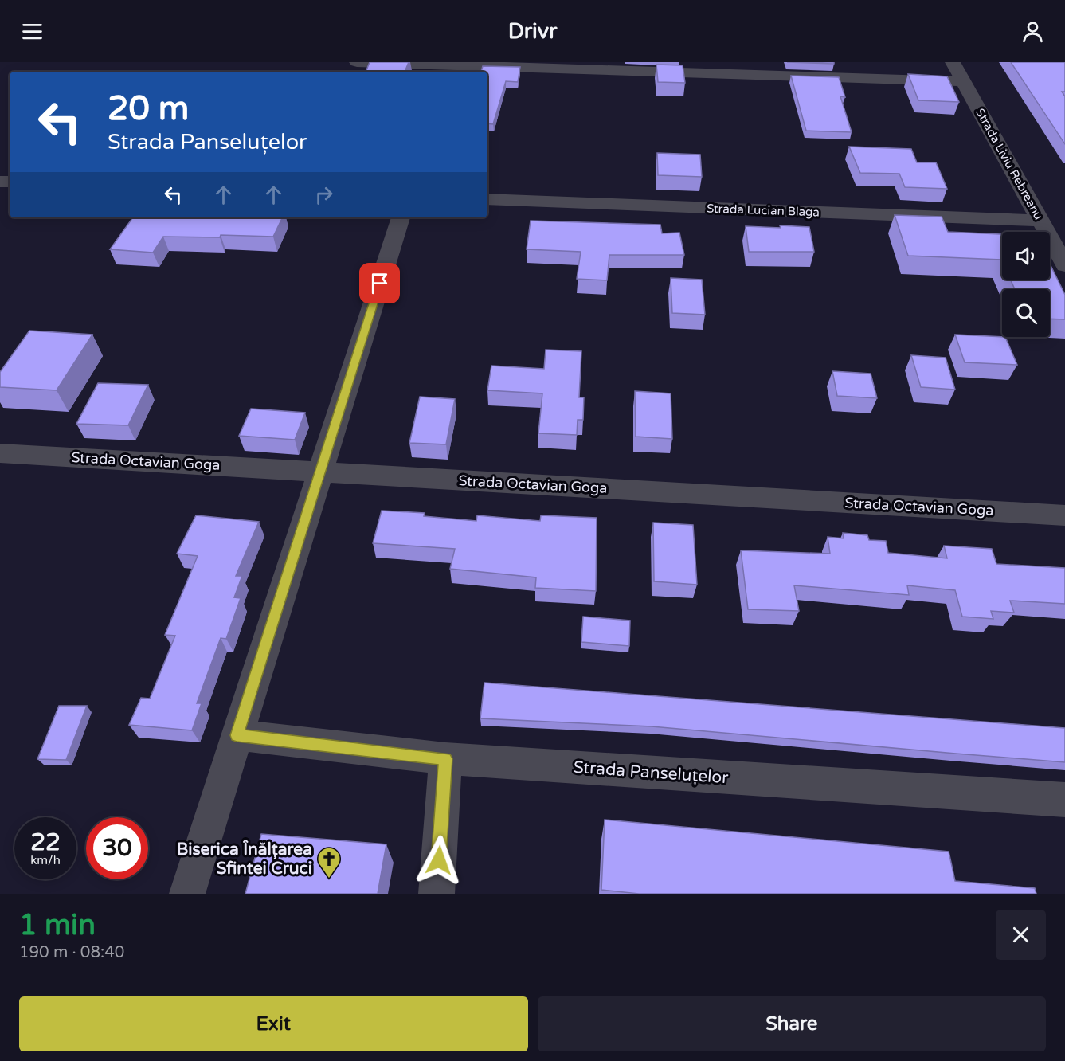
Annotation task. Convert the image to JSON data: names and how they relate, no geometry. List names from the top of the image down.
{
  "streets": {
    "street": [
      "Strada Liviu Rebreanu",
      "Strada Lucian Blaga",
      "Strada Octavian Goga",
      "Strada Panseluțelor"
    ]
  },
  "crossings": [
    ["Strada Liviu Rebreanu", "Strada Lucian Blaga"]
  ],
  "places": {
    "church": ["Biserica Înălțarea Sfintei Cruci"]
  },
  "page": {
    "header": "Drivr",
    "turn": ["20 m", "Strada Panseluțelor"],
    "speed": "22 km/h",
    "limit": "30",
    "heading": ["1 min", "190 m · 08:40"],
    "buttons": ["Exit", "Share"]
  }
}
